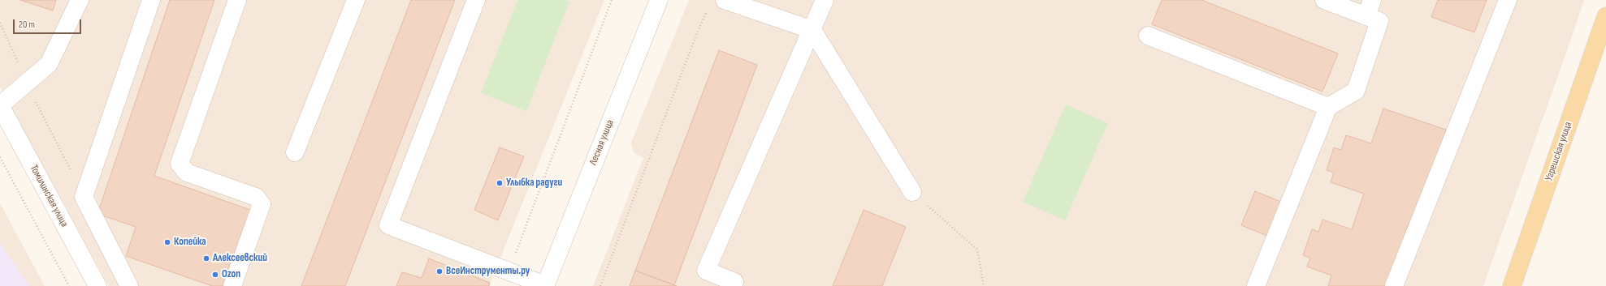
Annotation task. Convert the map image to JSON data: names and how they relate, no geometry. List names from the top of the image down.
{
  "streets": {
    "main road": ["Угрешская улица"],
    "street": ["Лесная улица", "Томилинская улица"]
  },
  "places": [
    "Улыбка радуги",
    "Копейка",
    "Алексеевский",
    "ВсеИнструменты.ру",
    "Ozon"
  ],
  "scale_bar": "20 m"
}
